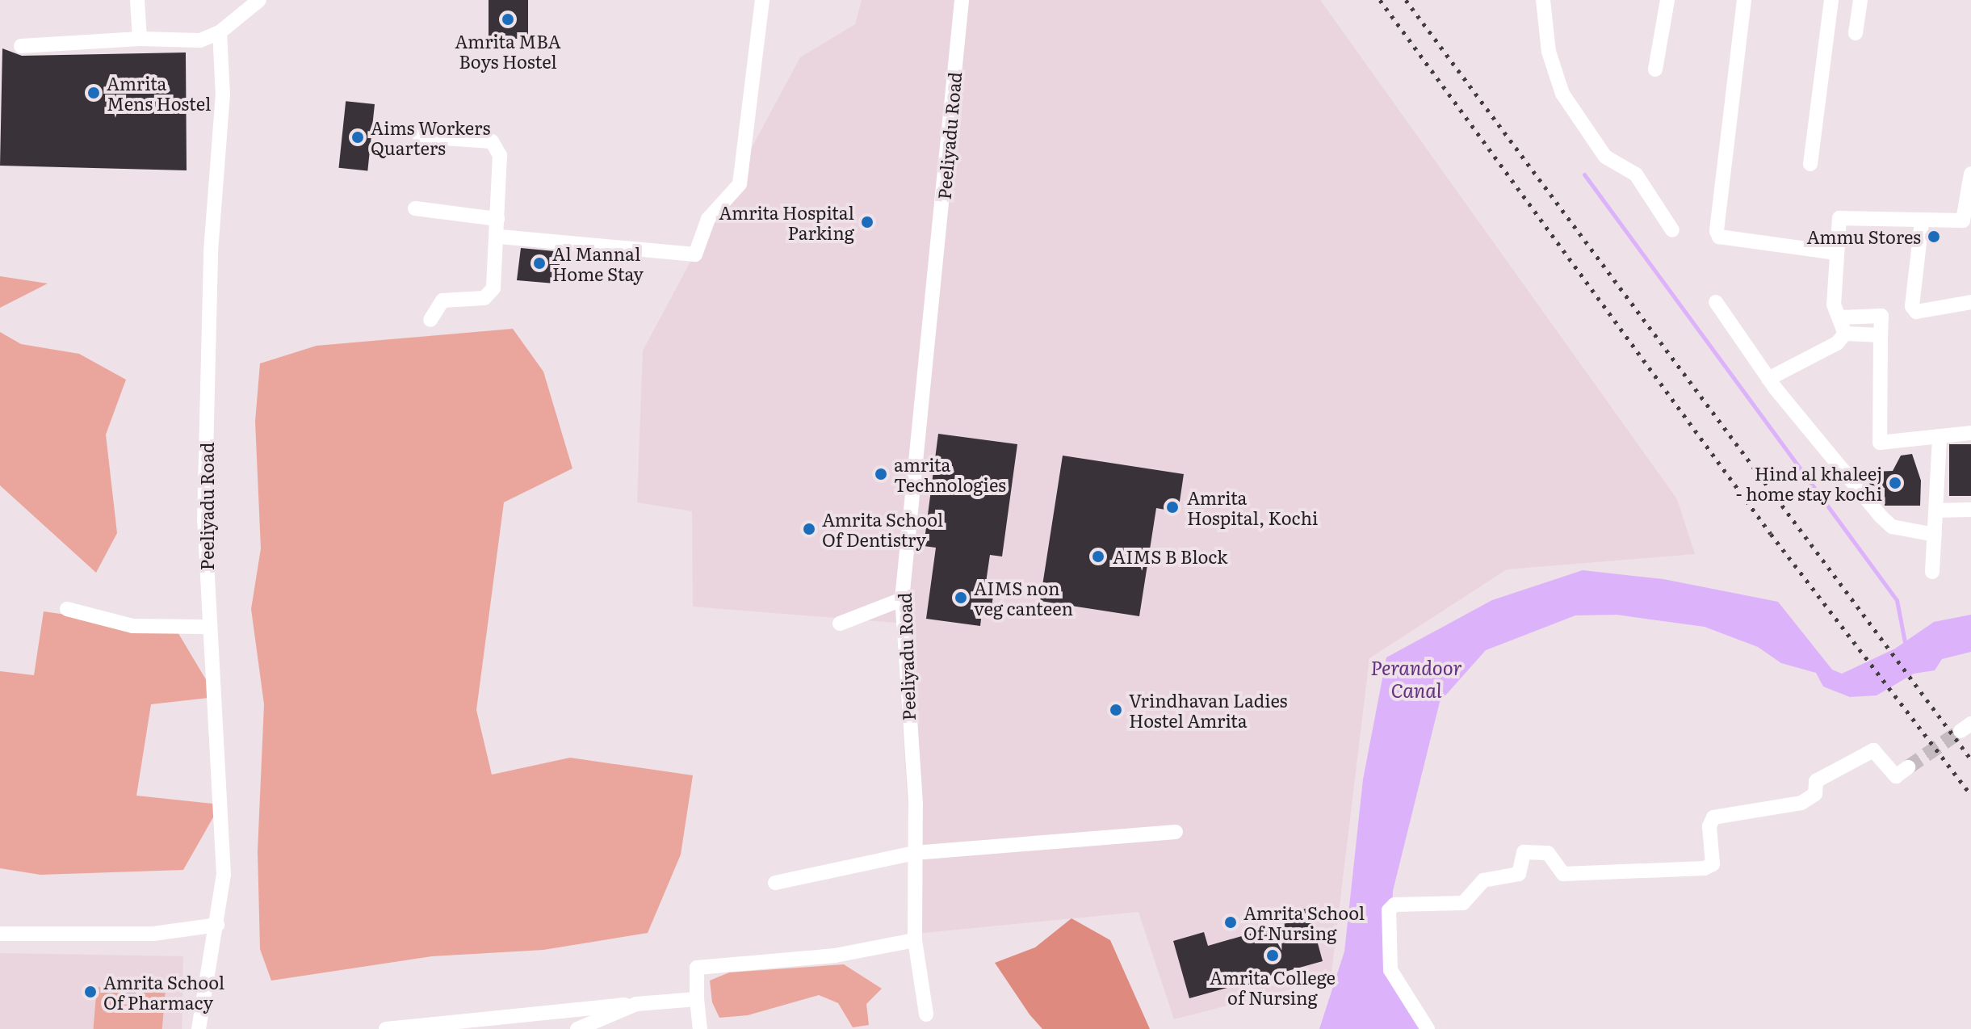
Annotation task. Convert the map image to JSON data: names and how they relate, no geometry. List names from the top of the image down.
{
  "streets": {
    "street": ["Peeliyadu Road"]
  },
  "water": ["Perandoor Canal"],
  "places": [
    "Amrita MBA Boys Hostel",
    "Amrita Mens Hostel",
    "Aims Workers Quarters",
    "Amrita Hospital Parking",
    "Ammu Stores",
    "Al Mannal Home Stay",
    "amrita Technologies",
    "Hind al khaleej - home stay kochi",
    "Amrita Hospital, Kochi",
    "Amrita School Of Dentistry",
    "AIMS B Block",
    "AIMS non veg canteen",
    "Vrindhavan Ladies Hostel Amrita",
    "Amrita School Of Nursing",
    "Amrita College of Nursing",
    "Amrita School Of Pharmacy"
  ]
}
